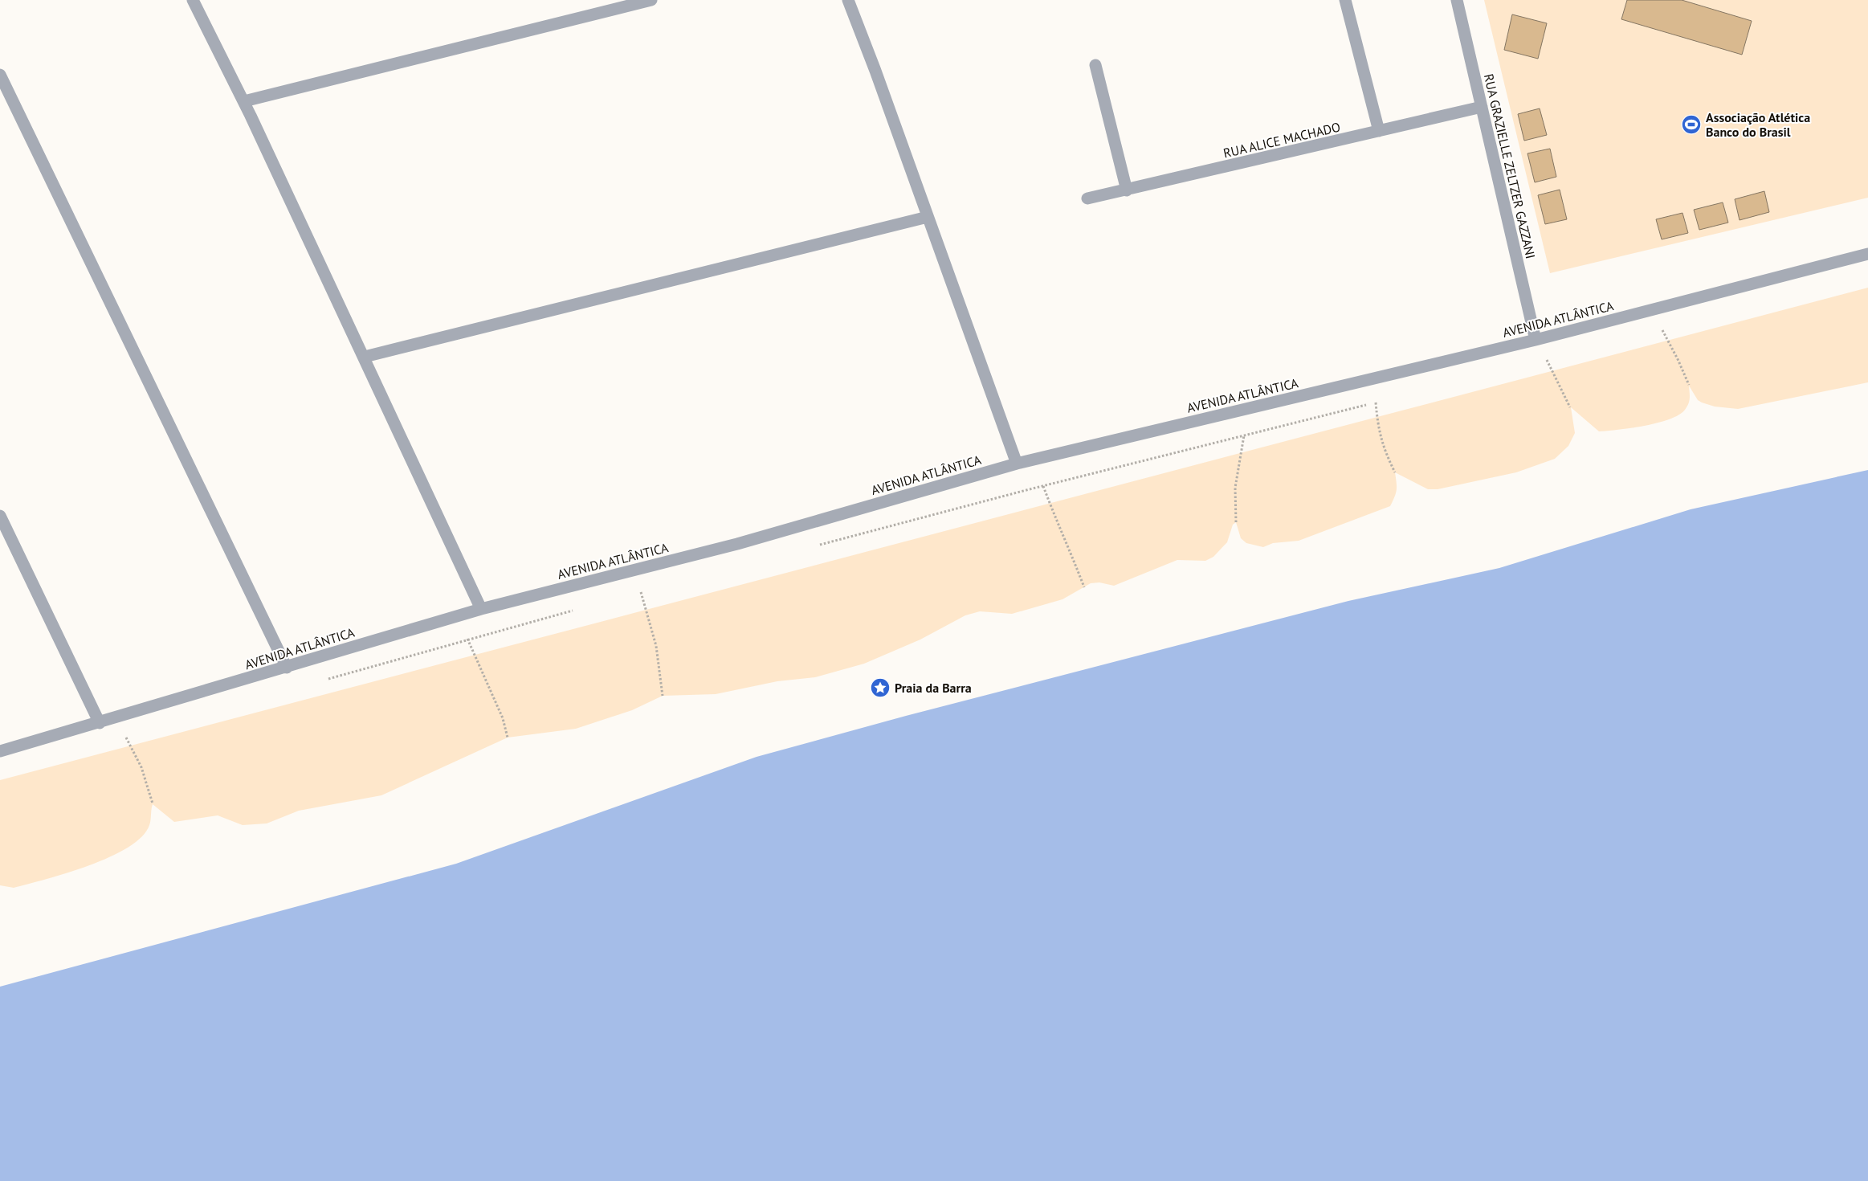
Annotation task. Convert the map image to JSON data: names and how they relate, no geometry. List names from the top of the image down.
{
  "streets": {
    "street": ["RUA ALICE MACHADO", "RUA GRAZIELLE ZELTZER GAZZANI", "AVENIDA ATLÂNTICA"]
  },
  "crossings": [
    ["RUA ALICE MACHADO", "RUA GRAZIELLE ZELTZER GAZZANI"],
    ["RUA GRAZIELLE ZELTZER GAZZANI", "AVENIDA ATLÂNTICA"]
  ],
  "places": {
    "sports": ["Associação Atlética Banco do Brasil"],
    "place": ["Praia da Barra"]
  }
}
